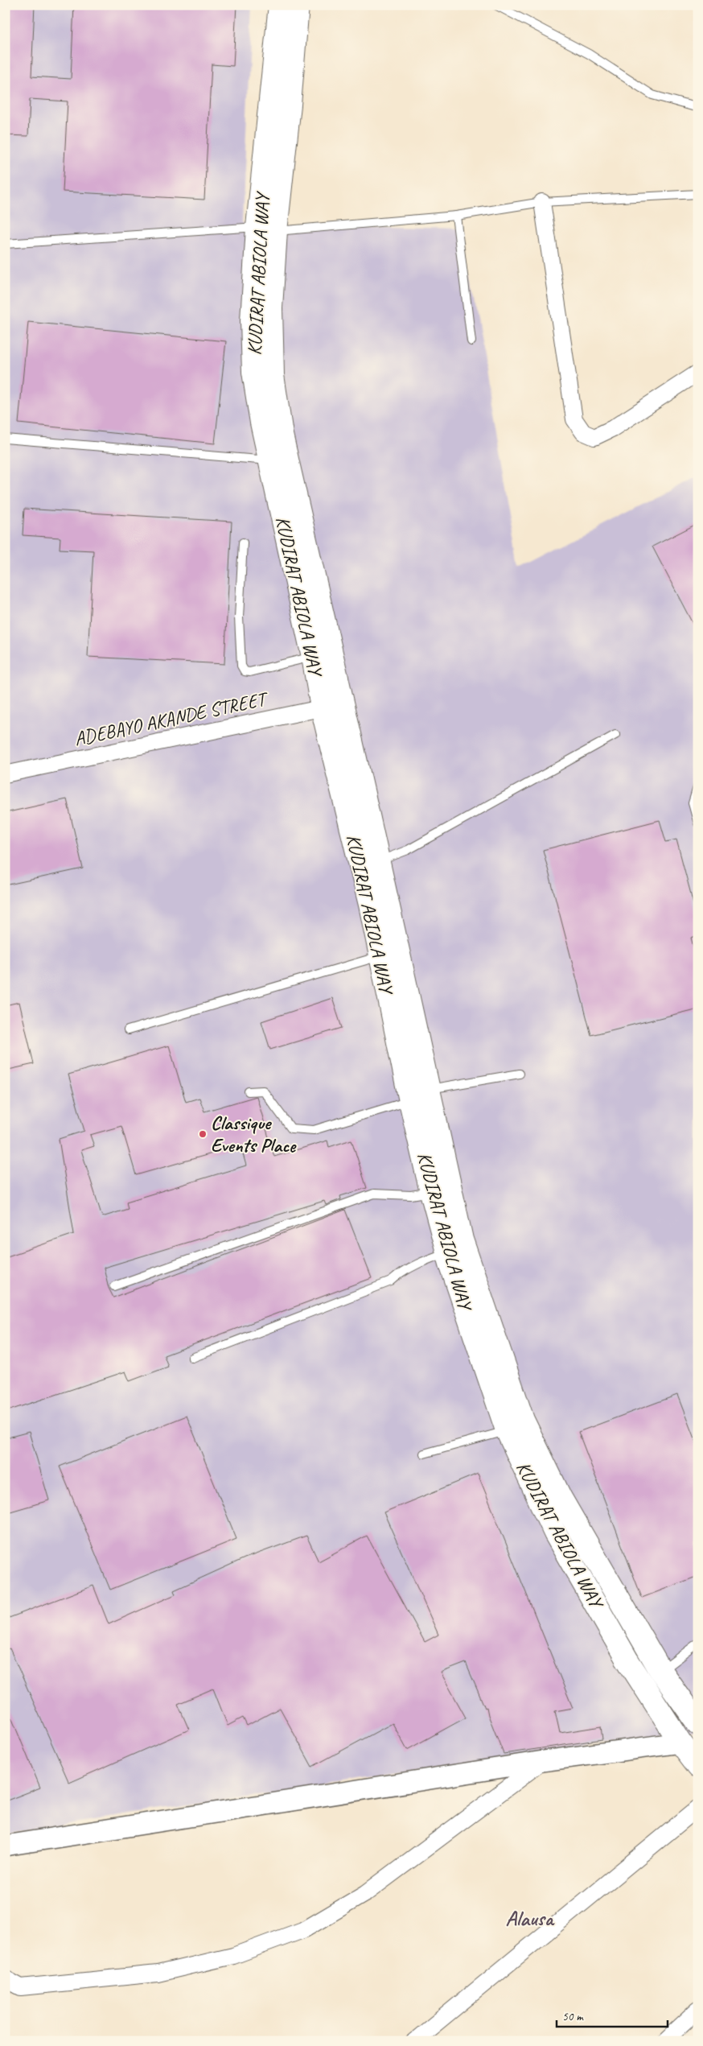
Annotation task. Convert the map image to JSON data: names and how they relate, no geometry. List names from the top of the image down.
{
  "streets": {
    "main road": ["KUDIRAT ABIOLA WAY"],
    "street": ["ADEBAYO AKANDE STREET"]
  },
  "crossings": [
    ["KUDIRAT ABIOLA WAY", "ADEBAYO AKANDE STREET"]
  ],
  "districts": ["Alausa"],
  "places": ["Classique Events Place"],
  "scale_bar": "50 m"
}
